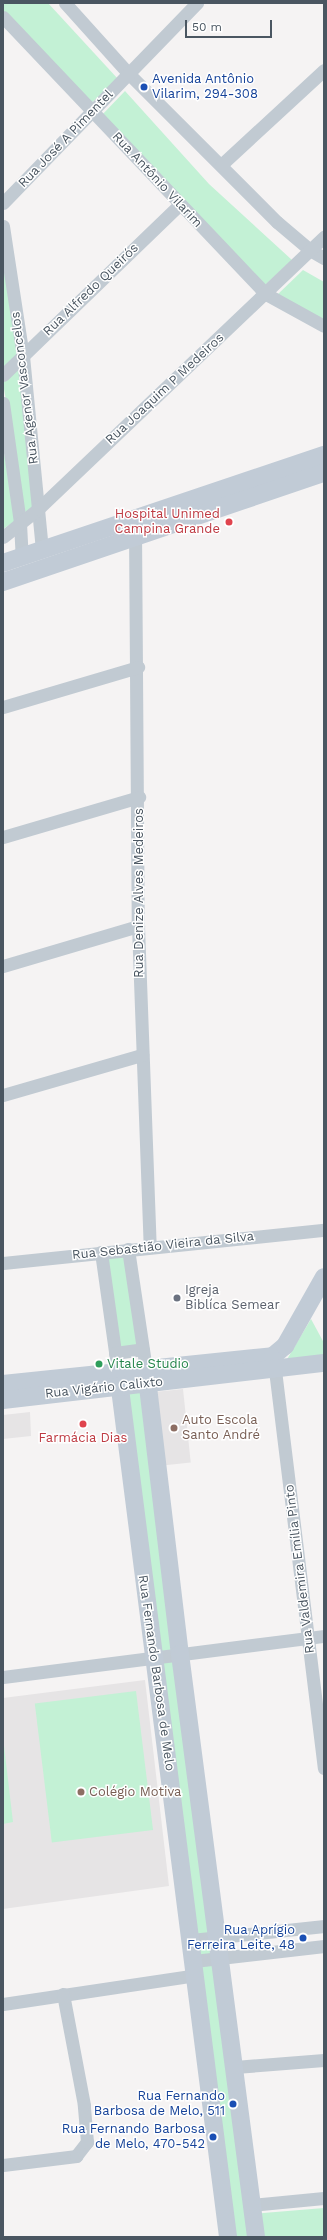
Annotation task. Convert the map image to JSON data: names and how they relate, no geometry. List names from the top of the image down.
{
  "streets": {
    "street": [
      "Rua José A Pimentel",
      "Rua Antônio Vilarim",
      "Rua Alfredo Queirós",
      "Rua Agenor Vasconcelos",
      "Rua Joaquim P Medeiros",
      "Rua Denize Alves Medeiros",
      "Rua Sebastião Vieira da Silva",
      "Rua Vigário Calixto",
      "Rua Valdemira Emília Pinto",
      "Rua Fernando Barbosa de Melo"
    ]
  },
  "crossings": [
    ["Rua José A Pimentel", "Rua Antônio Vilarim"],
    ["Rua Antônio Vilarim", "Rua Alfredo Queirós"],
    ["Rua Antônio Vilarim", "Rua Joaquim P Medeiros"],
    ["Rua Alfredo Queirós", "Rua Agenor Vasconcelos"],
    ["Rua Agenor Vasconcelos", "Rua Joaquim P Medeiros"],
    ["Rua Denize Alves Medeiros", "Rua Sebastião Vieira da Silva"],
    ["Rua Sebastião Vieira da Silva", "Rua Fernando Barbosa de Melo"],
    ["Rua Vigário Calixto", "Rua Valdemira Emília Pinto"],
    ["Rua Vigário Calixto", "Rua Fernando Barbosa de Melo"]
  ],
  "places": [
    "Avenida Antônio Vilarim, 294-308",
    "Hospital Unimed Campina Grande",
    "Igreja Biblíca Semear",
    "Vitale Studio",
    "Farmácia Dias",
    "Auto Escola Santo André",
    "Colégio Motiva",
    "Rua Aprígio Ferreira Leite, 48",
    "Rua Fernando Barbosa de Melo, 511",
    "Rua Fernando Barbosa de Melo, 470-542"
  ],
  "scale_bar": "50 m"
}
